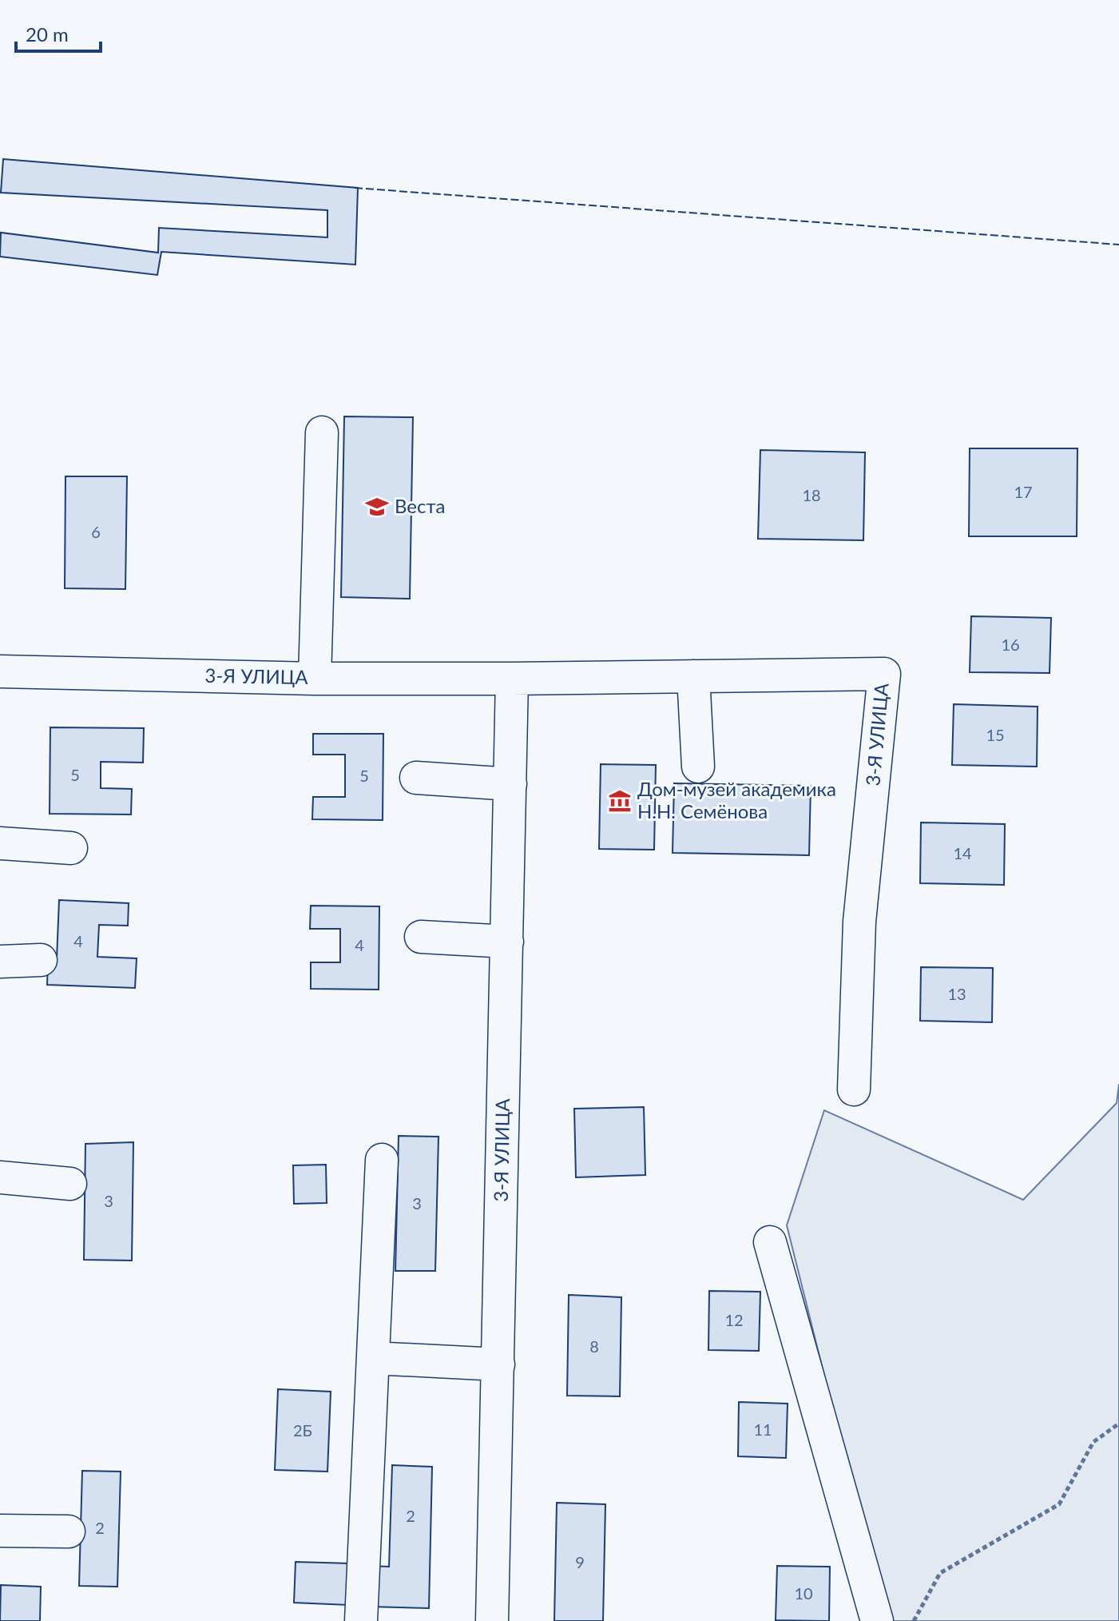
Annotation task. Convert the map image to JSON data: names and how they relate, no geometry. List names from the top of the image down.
{
  "streets": {
    "street": ["3-Я УЛИЦА"]
  },
  "places": {
    "school or university": ["Веста"],
    "museum": ["Дом-музей академика Н.Н. Семёнова"]
  },
  "house_numbers": [
    "17",
    "18",
    "6",
    "16",
    "15",
    "5",
    "5",
    "14",
    "4",
    "4",
    "13",
    "3",
    "3",
    "12",
    "8",
    "11",
    "2Б",
    "2",
    "2",
    "9",
    "10"
  ],
  "scale_bar": "20 m"
}
